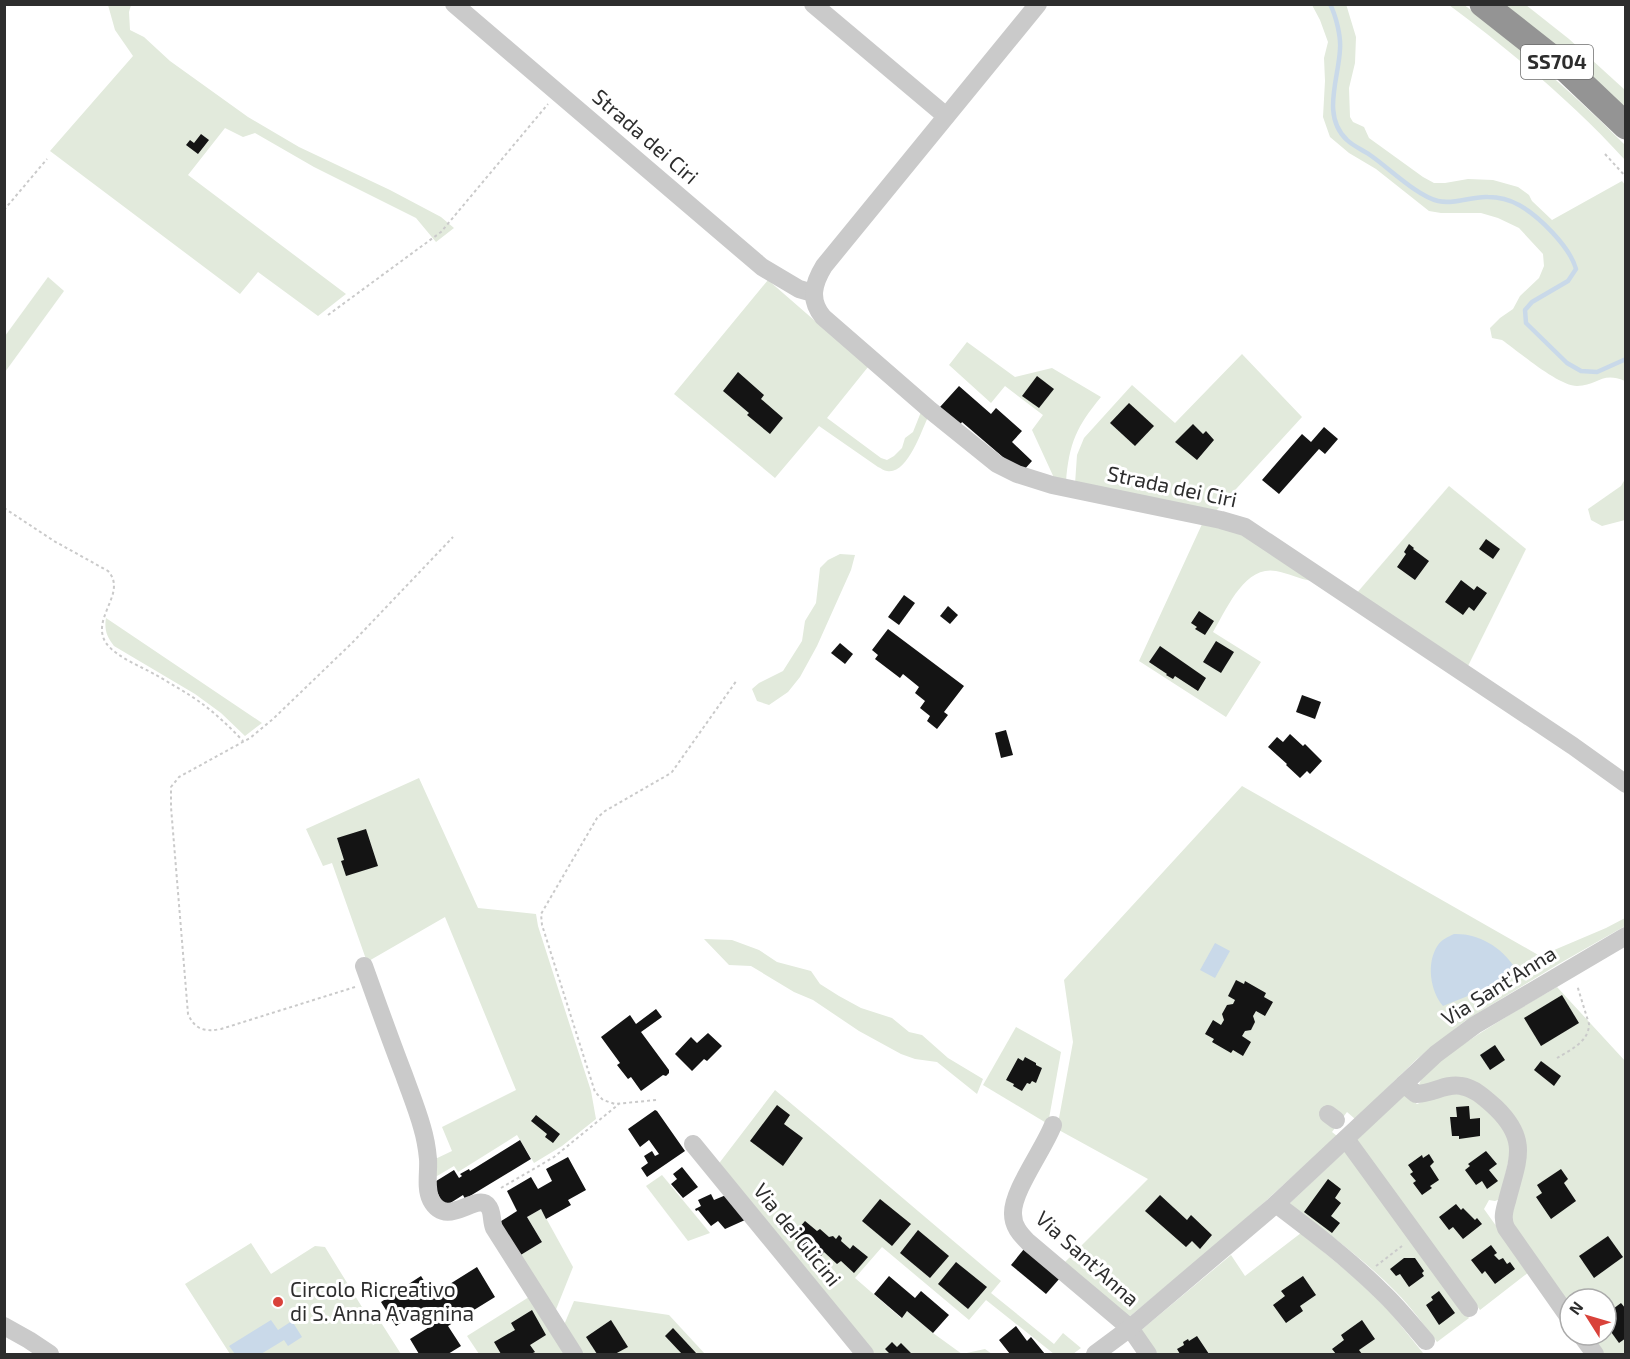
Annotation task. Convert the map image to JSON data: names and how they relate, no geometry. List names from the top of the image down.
{
  "streets": {
    "highway": ["SS704"],
    "street": ["Strada dei Ciri", "Via Sant'Anna", "Via dei Glicini"]
  },
  "places": ["Circolo Ricreativo di S. Anna Avagnina"],
  "north": "top left"
}
